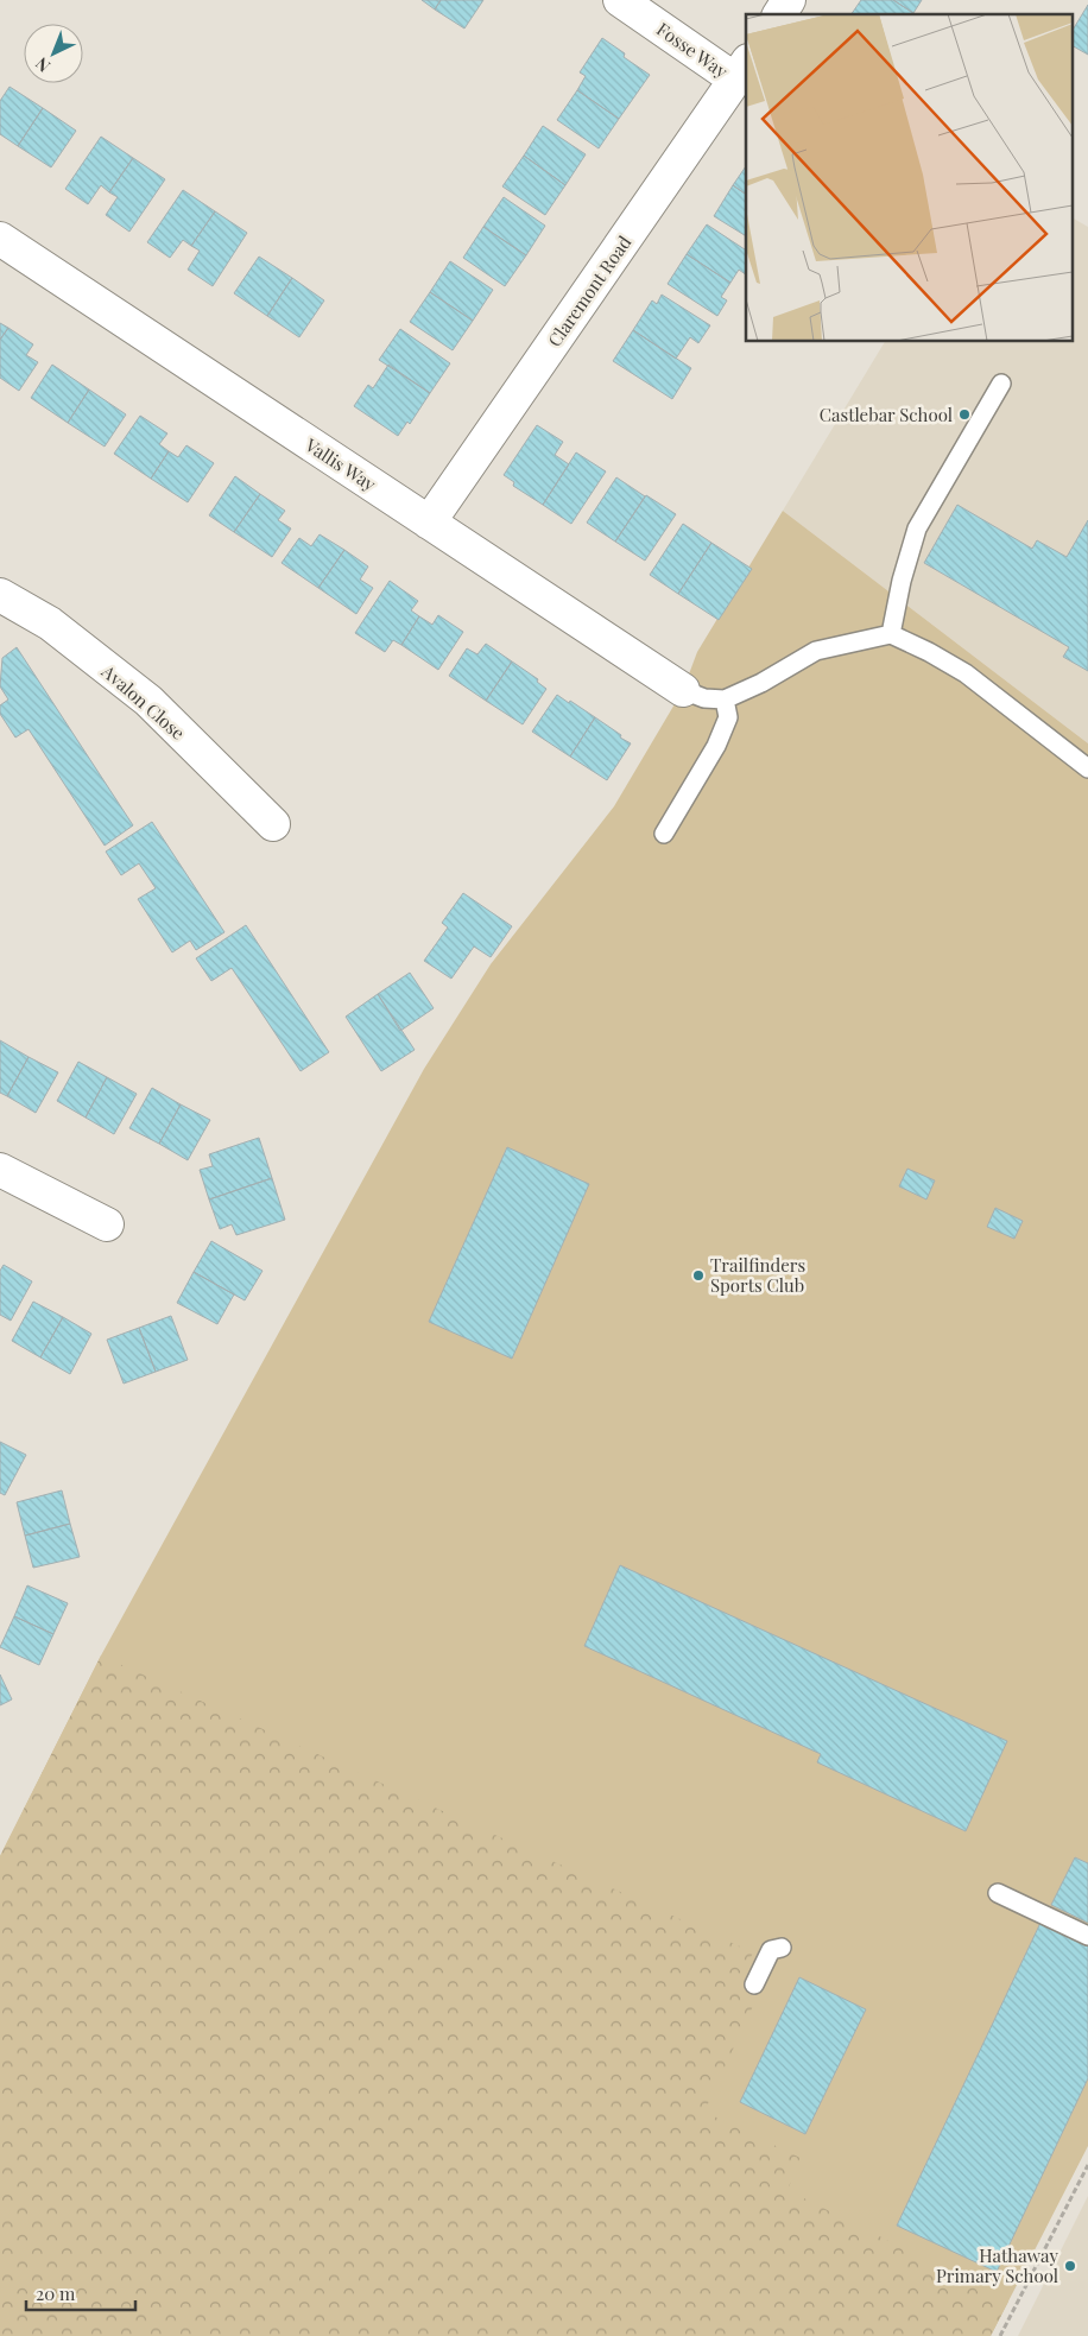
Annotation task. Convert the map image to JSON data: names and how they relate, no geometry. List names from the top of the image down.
{
  "streets": {
    "street": [
      "Fosse Way",
      "Claremont Road",
      "Vallis Way",
      "Avalon Close"
    ]
  },
  "crossings": [
    ["Fosse Way", "Claremont Road"],
    ["Claremont Road", "Vallis Way"]
  ],
  "places": ["Castlebar School", "Trailfinders Sports Club", "Hathaway Primary School"],
  "scale_bar": "20 m",
  "north": "bottom left"
}
